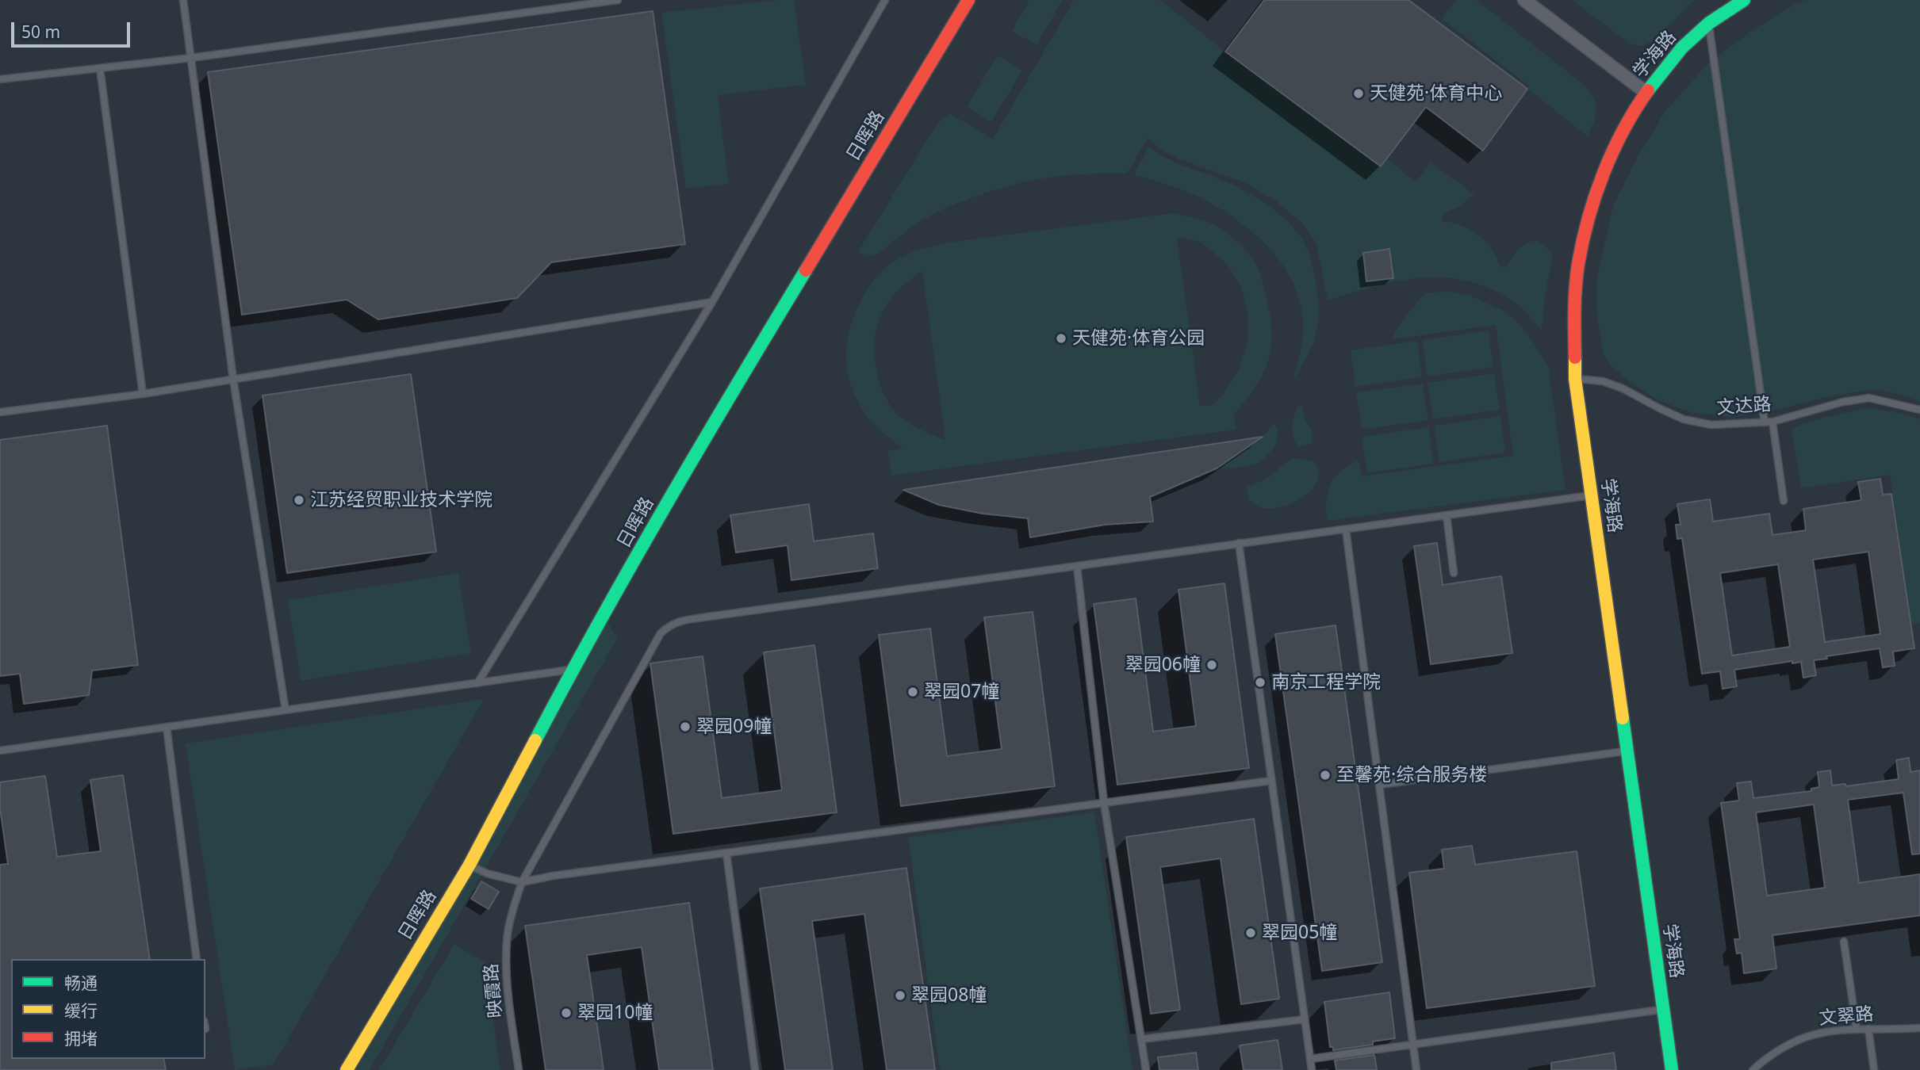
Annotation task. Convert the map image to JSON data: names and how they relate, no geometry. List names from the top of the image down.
{
  "streets": {
    "street": ["学海路", "日晖路"],
    "lane": ["文达路", "映霞路", "文翠路"]
  },
  "crossings": [
    ["学海路", "文达路"],
    ["学海路", "映霞路"]
  ],
  "places": [
    "天健苑·体育中心",
    "天健苑·体育公园",
    "江苏经贸职业技术学院",
    "翠园06幢",
    "南京工程学院",
    "翠园07幢",
    "翠园09幢",
    "至馨苑·综合服务楼",
    "翠园05幢",
    "翠园08幢",
    "翠园10幢"
  ],
  "legend": ["畅通", "缓行", "拥堵"],
  "scale_bar": "50 m"
}
